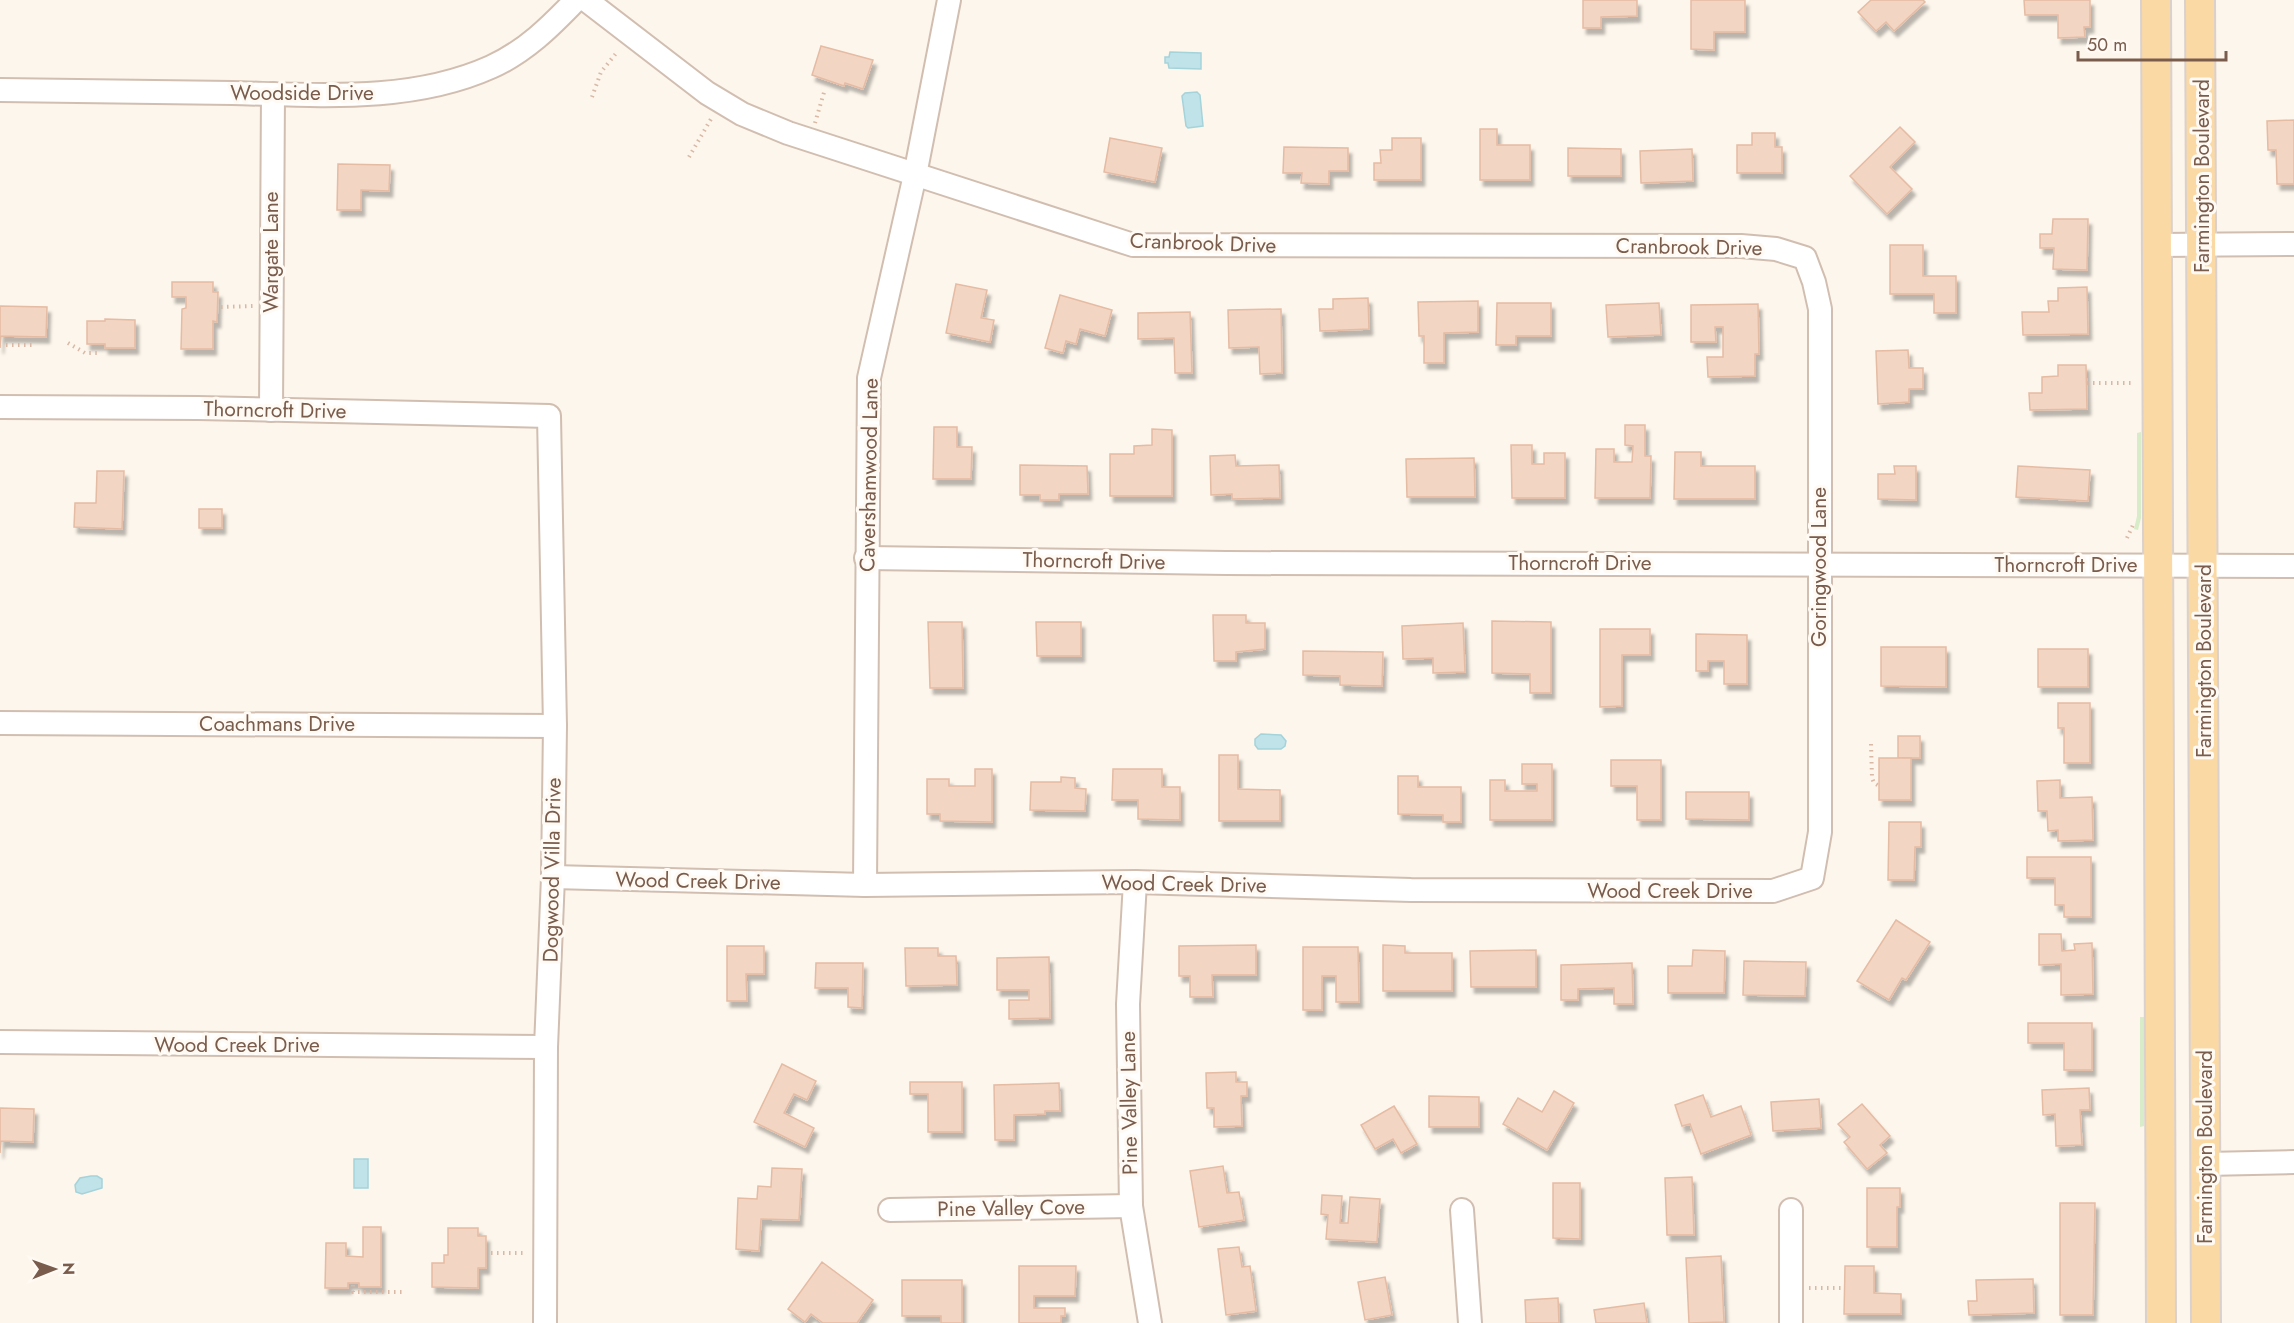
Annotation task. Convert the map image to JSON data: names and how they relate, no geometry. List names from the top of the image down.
{
  "streets": {
    "main road": ["Farmington Boulevard"],
    "street": [
      "Woodside Drive",
      "Cranbrook Drive",
      "Wargate Lane",
      "Thorncroft Drive",
      "Cavershamwood Lane",
      "Goringwood Lane",
      "Coachmans Drive",
      "Dogwood Villa Drive",
      "Wood Creek Drive",
      "Pine Valley Lane",
      "Pine Valley Cove"
    ]
  },
  "crossings": [
    ["Woodside Drive", "Wargate Lane"],
    ["Farmington Boulevard", "Thorncroft Drive"],
    ["Cranbrook Drive", "Cavershamwood Lane"],
    ["Cranbrook Drive", "Goringwood Lane"],
    ["Wargate Lane", "Thorncroft Drive"],
    ["Thorncroft Drive", "Cavershamwood Lane"],
    ["Thorncroft Drive", "Goringwood Lane"],
    ["Thorncroft Drive", "Dogwood Villa Drive"],
    ["Cavershamwood Lane", "Wood Creek Drive"],
    ["Goringwood Lane", "Wood Creek Drive"],
    ["Coachmans Drive", "Dogwood Villa Drive"],
    ["Dogwood Villa Drive", "Wood Creek Drive"],
    ["Wood Creek Drive", "Pine Valley Lane"],
    ["Pine Valley Lane", "Pine Valley Cove"]
  ],
  "scale_bar": "50 m",
  "north": "right"
}
